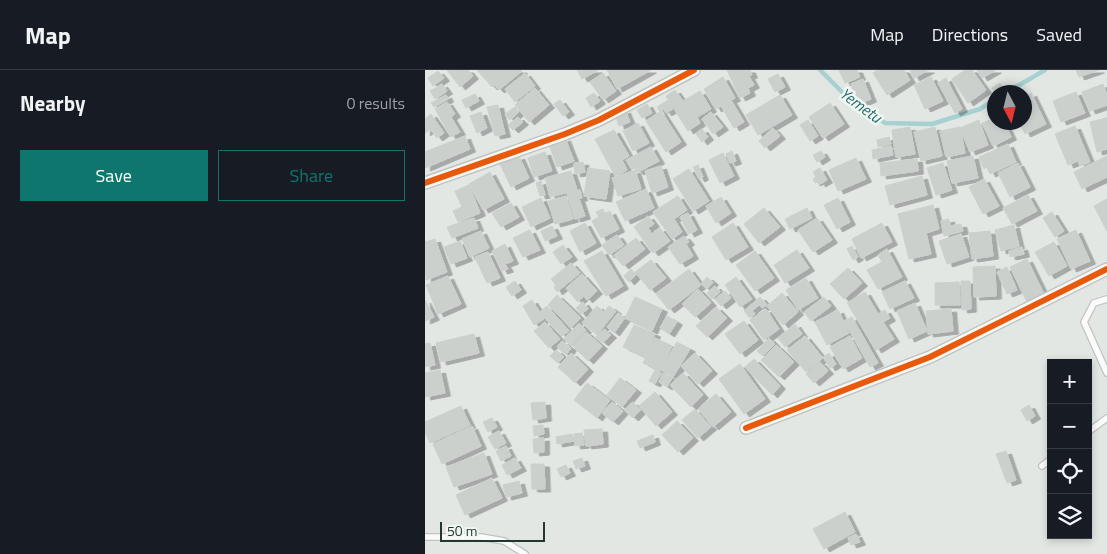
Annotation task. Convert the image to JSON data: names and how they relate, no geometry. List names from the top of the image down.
{
  "water": ["Yemetu"],
  "scale_bar": "50 m",
  "north": "bottom",
  "page": {
    "header": "Map",
    "nav": ["Map", "Directions", "Saved"],
    "heading": ["Nearby", "0 results"],
    "buttons": ["Save", "Share"],
    "map_buttons": ["+", "−"],
    "scale": "50 m"
  }
}
